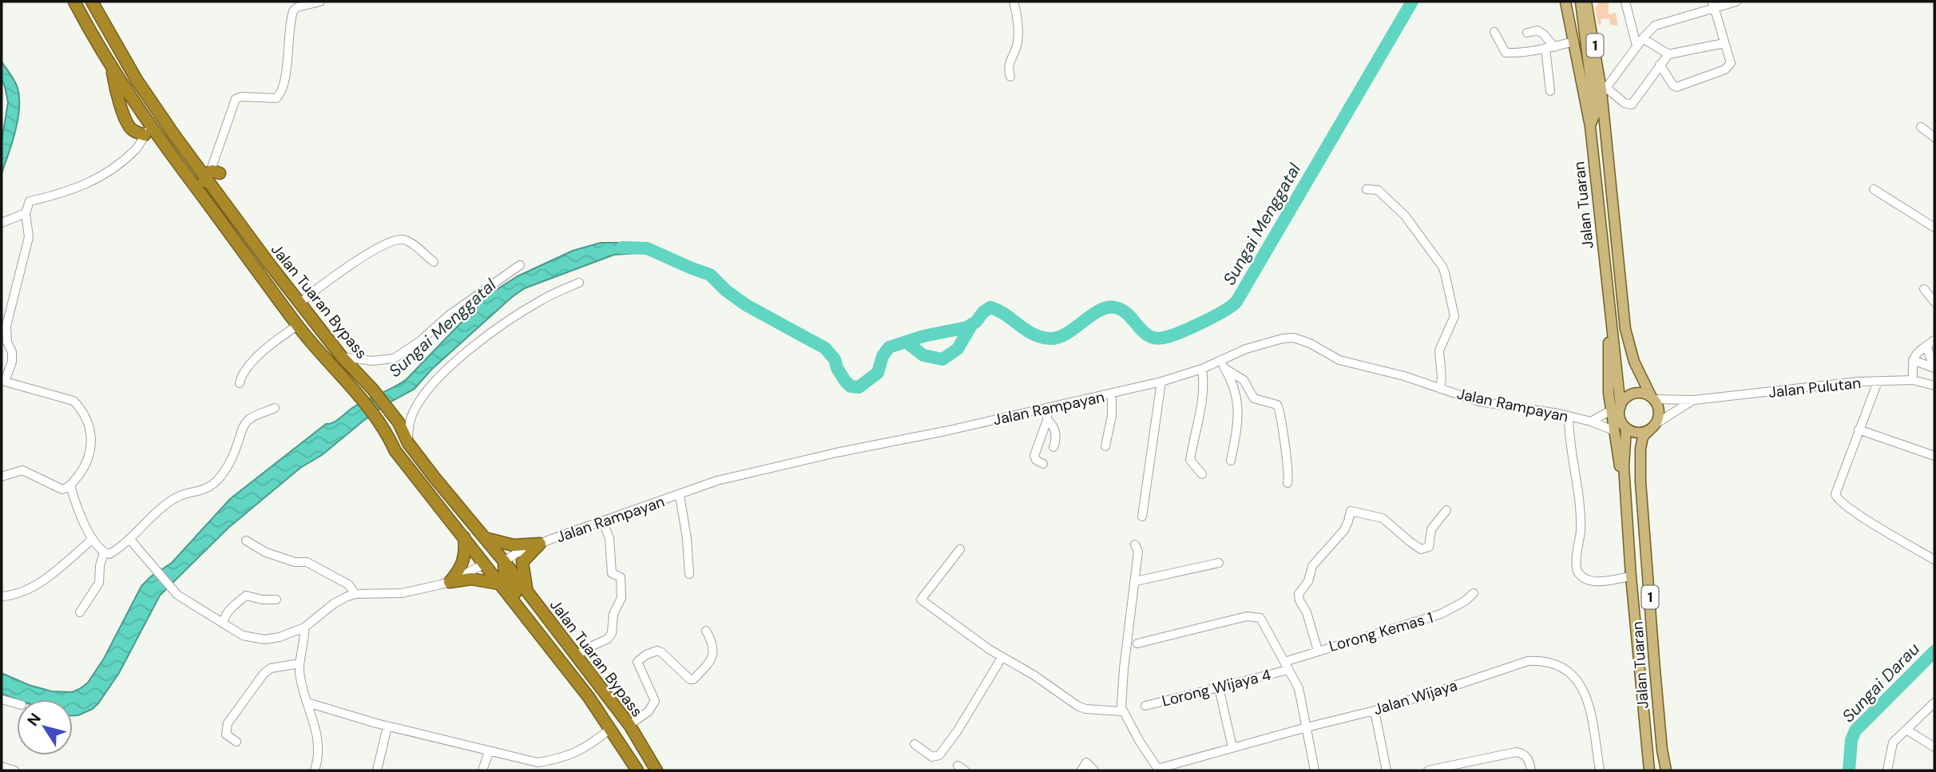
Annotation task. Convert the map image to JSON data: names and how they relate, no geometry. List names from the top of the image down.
{
  "streets": {
    "highway": ["Jalan Tuaran Bypass"],
    "main road": ["1", "Jalan Tuaran"],
    "street": [
      "Jalan Pulutan",
      "Jalan Rampayan",
      "Lorong Kemas 1",
      "Lorong Wijaya 4",
      "Jalan Wijaya"
    ]
  },
  "crossings": [
    ["1", "Jalan Tuaran"],
    ["1", "Jalan Pulutan"],
    ["Jalan Tuaran", "Jalan Pulutan"],
    ["Jalan Tuaran Bypass", "Jalan Rampayan"],
    ["Lorong Kemas 1", "Lorong Wijaya 4"]
  ],
  "water": ["Sungai Menggatal", "Sungai Darau"],
  "north": "top left"
}
